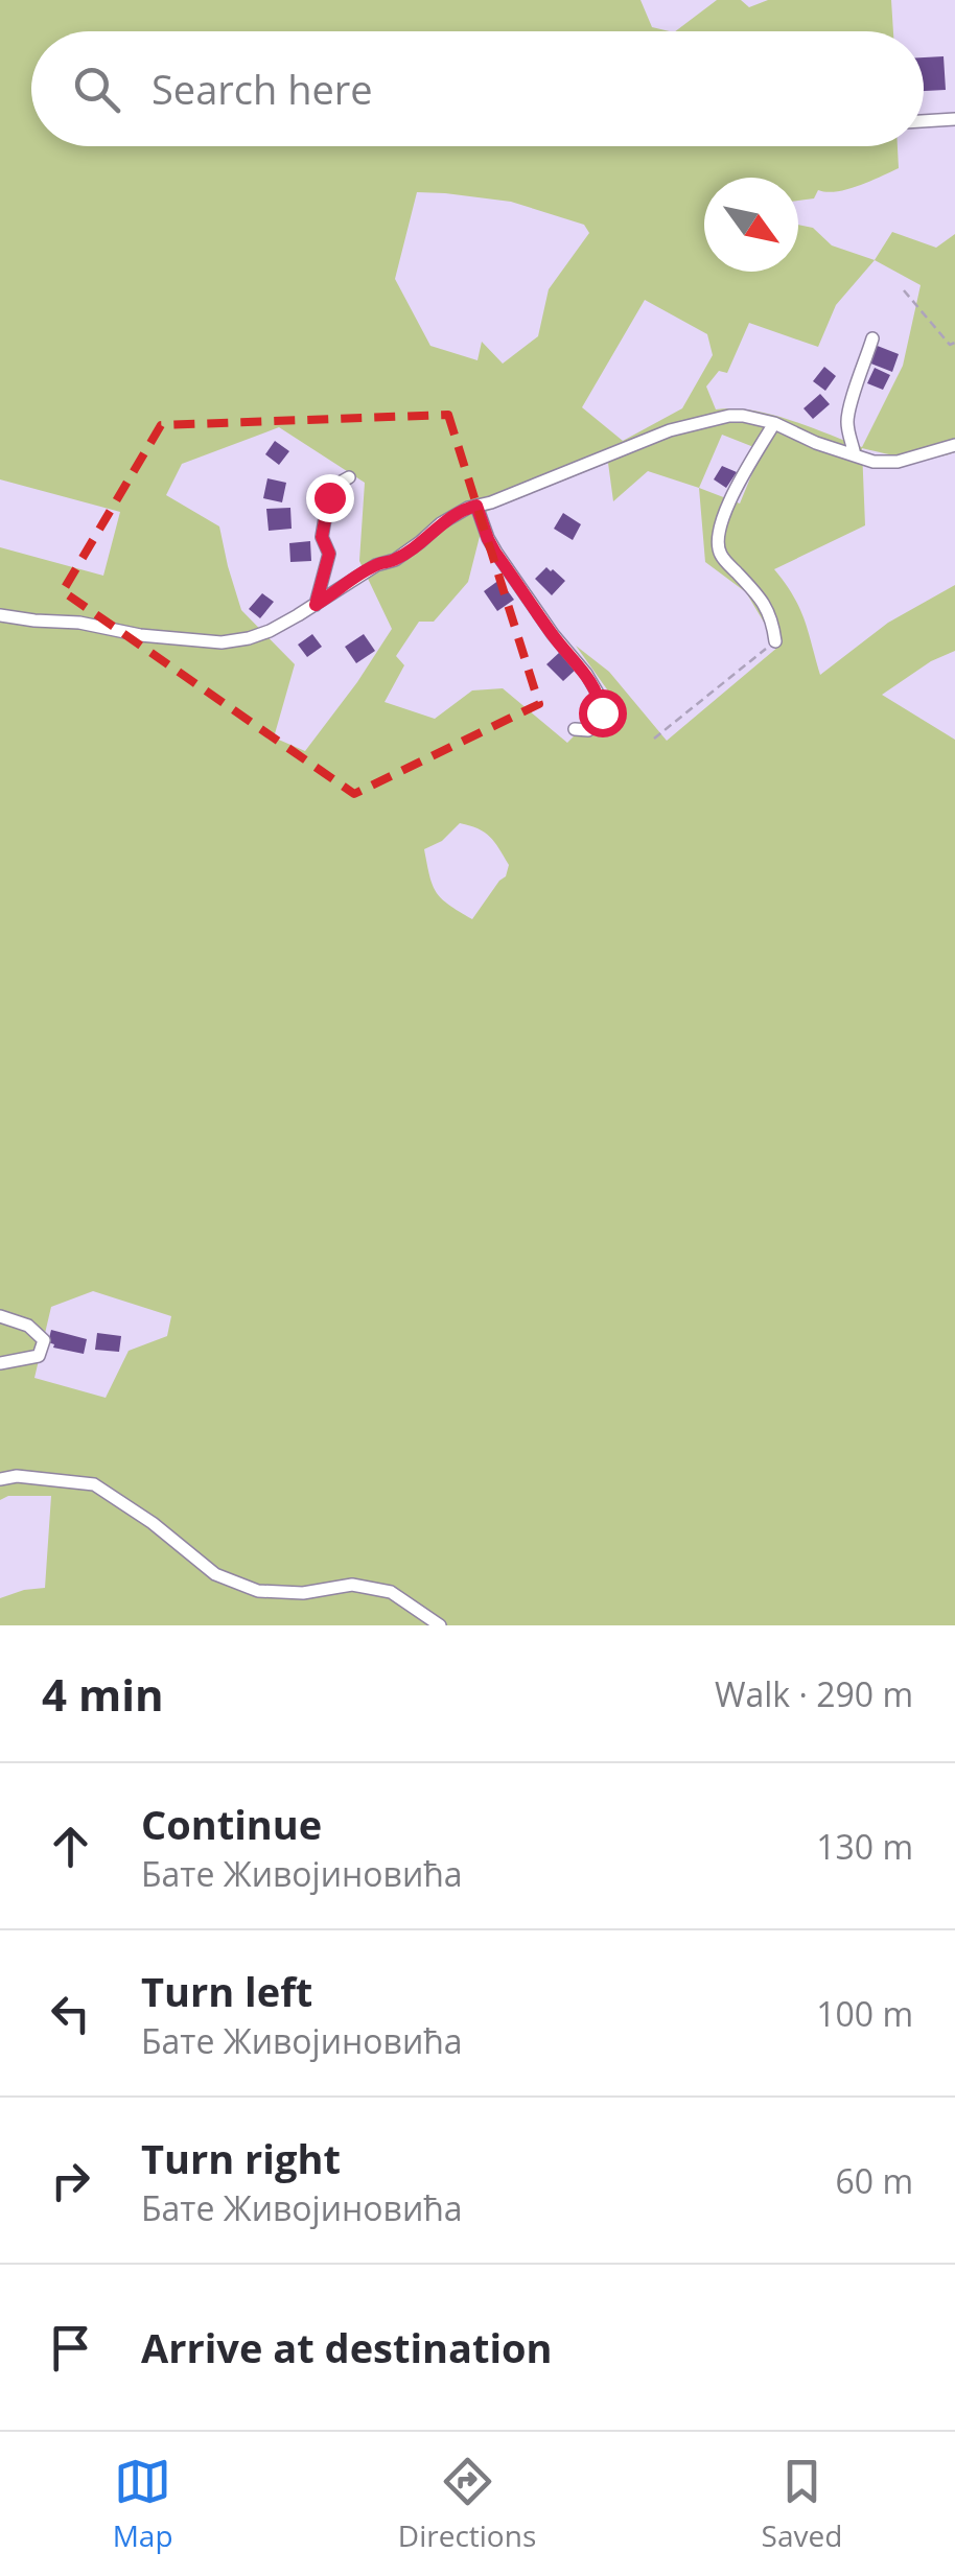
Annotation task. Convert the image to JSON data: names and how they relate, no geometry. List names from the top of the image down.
{
  "north": "bottom right",
  "page": {
    "search": "Search here",
    "heading": ["4 min", "Walk · 290 m"],
    "list": [
      ["Continue", "Бате Живојиновића", "130 m"],
      ["Turn left", "Бате Живојиновића", "100 m"],
      ["Turn right", "Бате Живојиновића", "60 m"],
      "Arrive at destination"
    ],
    "nav": ["Map", "Directions", "Saved"]
  }
}
